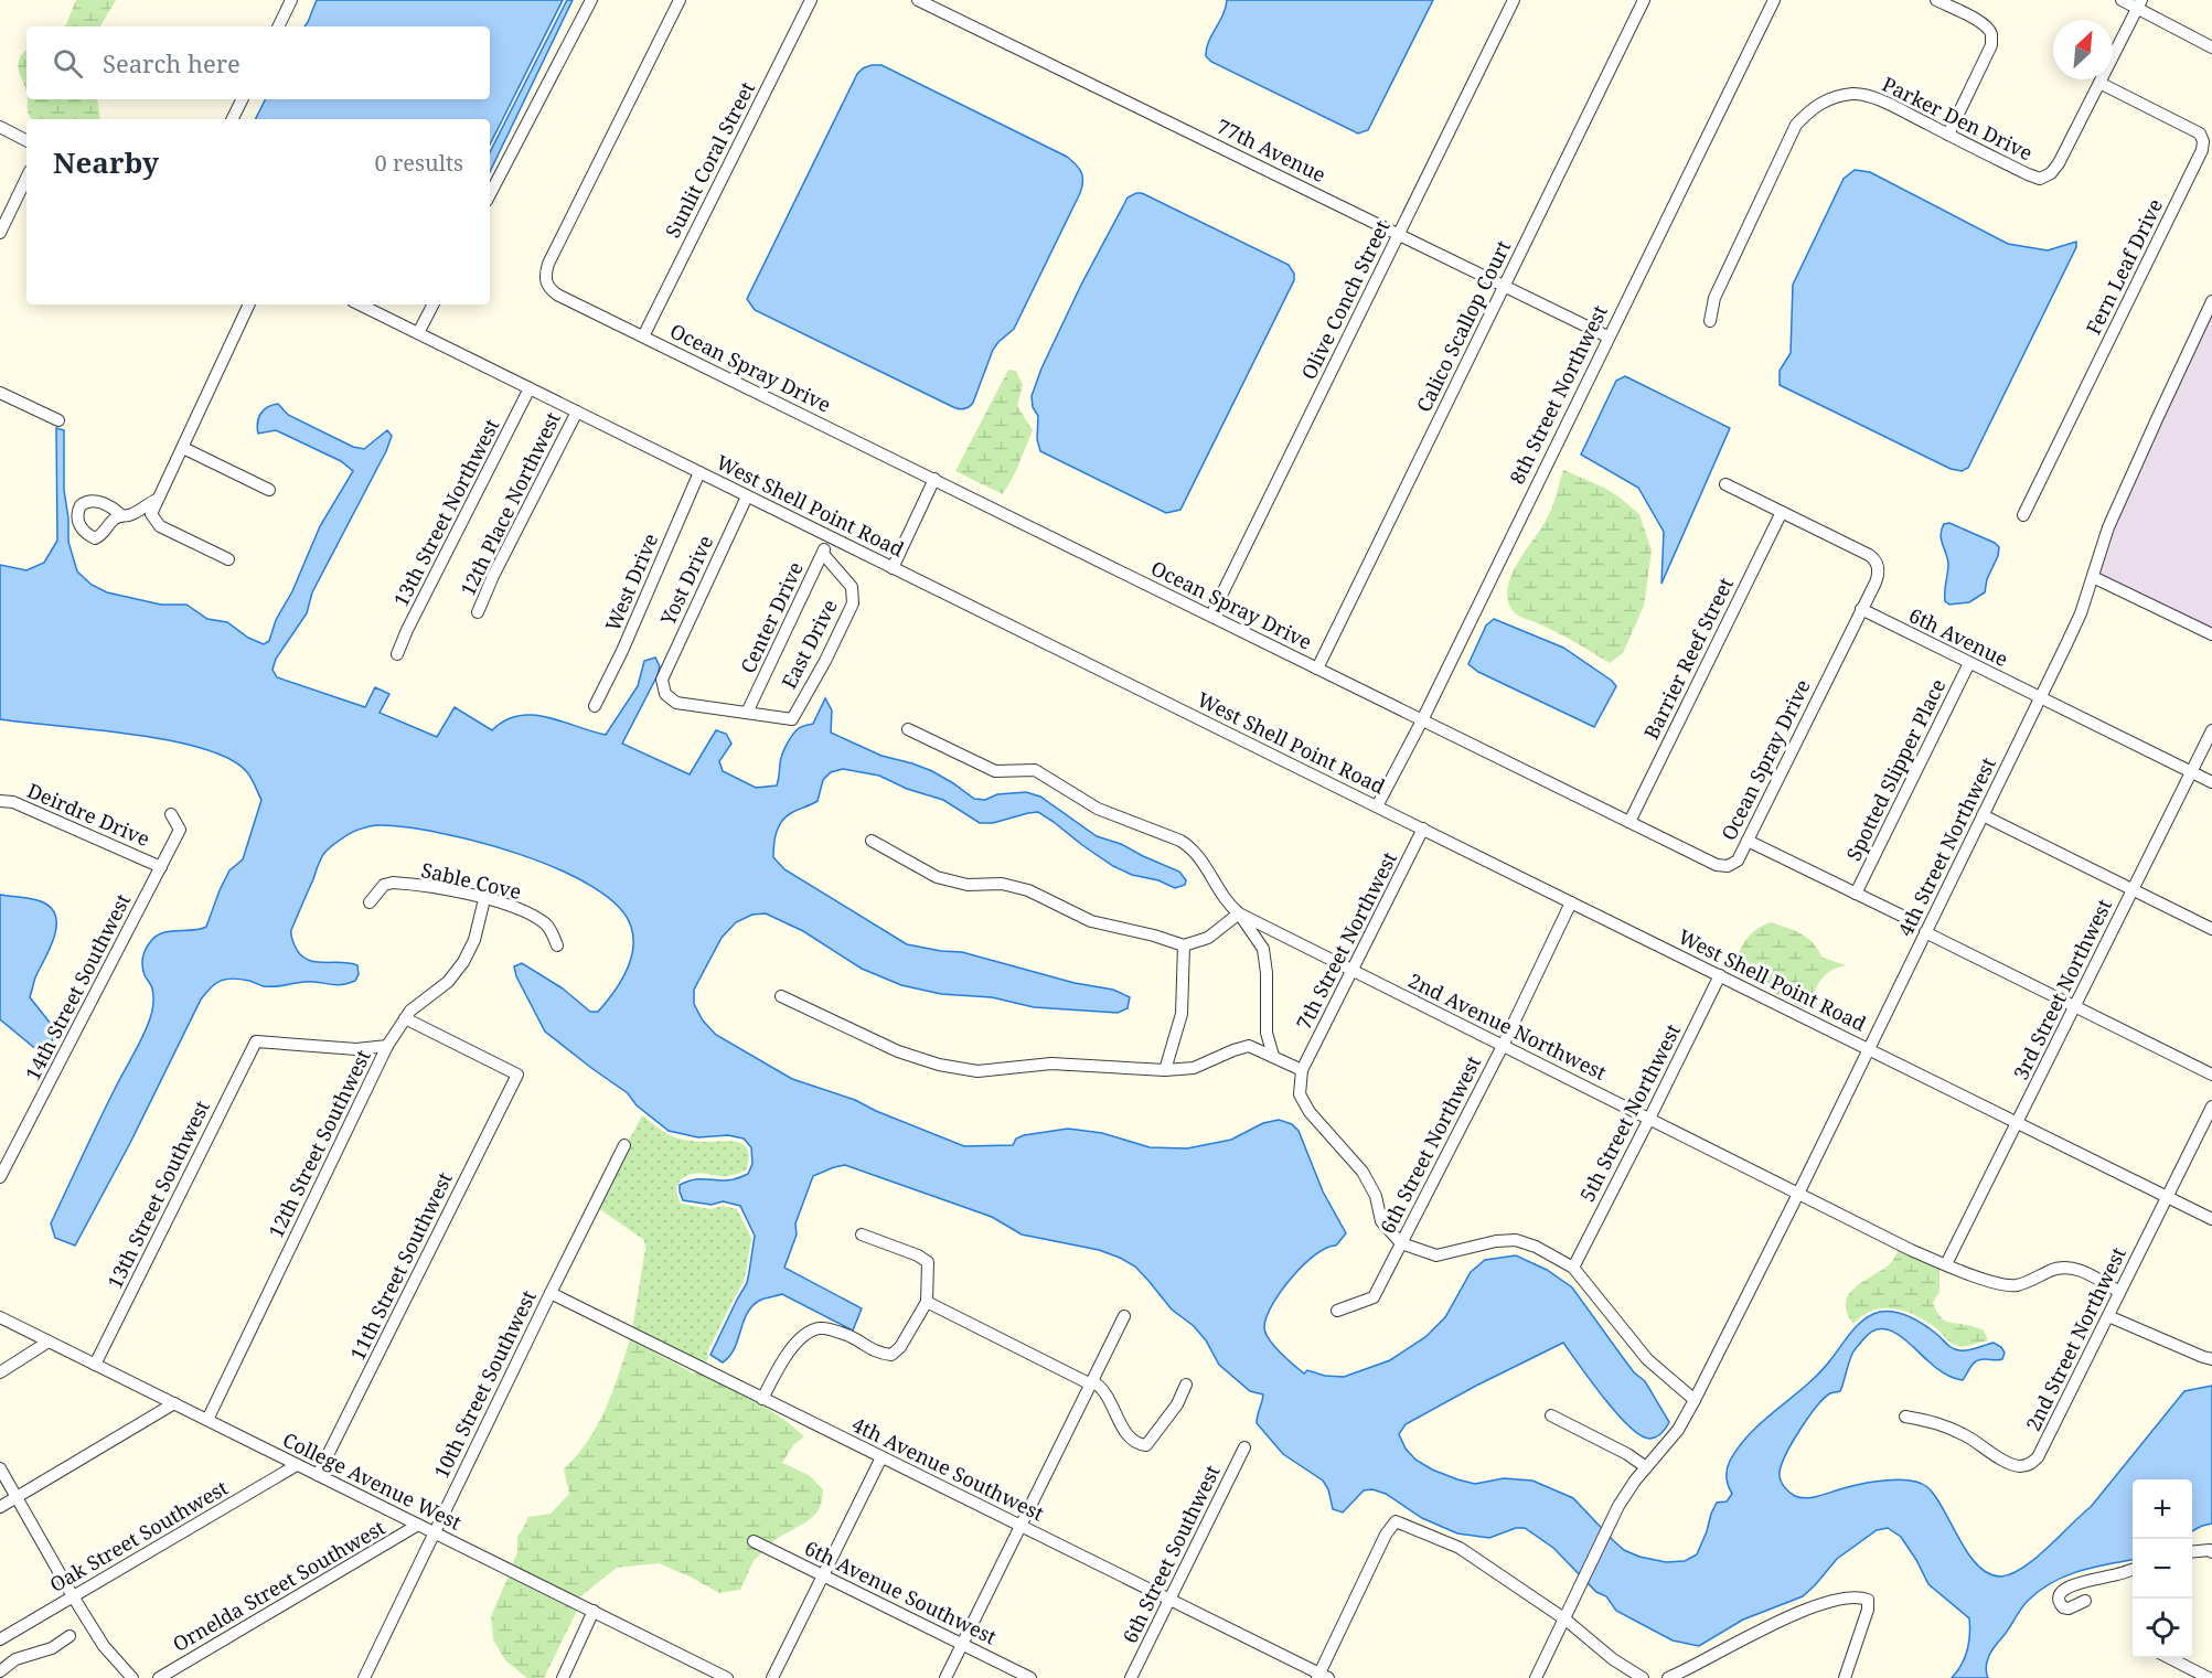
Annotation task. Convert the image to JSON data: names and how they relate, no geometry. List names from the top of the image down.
{
  "streets": {
    "street": [
      "Parker Den Drive",
      "77th Avenue",
      "Sunlit Coral Street",
      "Fern Leaf Drive",
      "Olive Conch Street",
      "Calico Scallop Court",
      "Ocean Spray Drive",
      "8th Street Northwest",
      "12th Place Northwest",
      "West Shell Point Road",
      "13th Street Northwest",
      "Yost Drive",
      "West Drive",
      "Center Drive",
      "6th Avenue",
      "East Drive",
      "Barrier Reef Street",
      "Spotted Slipper Place",
      "Deirdre Drive",
      "4th Street Northwest",
      "Sable Cove",
      "7th Street Northwest",
      "14th Street Southwest",
      "3rd Street Northwest",
      "2nd Avenue Northwest",
      "5th Street Northwest",
      "12th Street Southwest",
      "6th Street Northwest",
      "13th Street Southwest",
      "11th Street Southwest",
      "2nd Street Northwest",
      "10th Street Southwest",
      "4th Avenue Southwest",
      "College Avenue West",
      "Oak Street Southwest",
      "6th Street Southwest",
      "Ornelda Street Southwest",
      "6th Avenue Southwest"
    ]
  },
  "crossings": [
    ["Parker Den Drive", "Fern Leaf Drive"],
    ["77th Avenue", "Olive Conch Street"],
    ["77th Avenue", "Calico Scallop Court"],
    ["77th Avenue", "8th Street Northwest"],
    ["Sunlit Coral Street", "Ocean Spray Drive"],
    ["Olive Conch Street", "Ocean Spray Drive"],
    ["Calico Scallop Court", "Ocean Spray Drive"],
    ["Ocean Spray Drive", "8th Street Northwest"],
    ["Ocean Spray Drive", "6th Avenue"],
    ["Ocean Spray Drive", "Barrier Reef Street"],
    ["8th Street Northwest", "West Shell Point Road"],
    ["12th Place Northwest", "West Shell Point Road"],
    ["West Shell Point Road", "13th Street Northwest"],
    ["West Shell Point Road", "Yost Drive"],
    ["West Shell Point Road", "West Drive"],
    ["West Shell Point Road", "Center Drive"],
    ["West Shell Point Road", "4th Street Northwest"],
    ["West Shell Point Road", "7th Street Northwest"],
    ["West Shell Point Road", "3rd Street Northwest"],
    ["West Shell Point Road", "5th Street Northwest"],
    ["West Shell Point Road", "6th Street Northwest"],
    ["West Shell Point Road", "2nd Street Northwest"],
    ["Yost Drive", "Center Drive"],
    ["Yost Drive", "East Drive"],
    ["Center Drive", "East Drive"],
    ["6th Avenue", "Spotted Slipper Place"],
    ["6th Avenue", "4th Street Northwest"],
    ["6th Avenue", "3rd Street Northwest"],
    ["Deirdre Drive", "14th Street Southwest"],
    ["4th Street Northwest", "2nd Avenue Northwest"],
    ["Sable Cove", "12th Street Southwest"],
    ["7th Street Northwest", "2nd Avenue Northwest"],
    ["3rd Street Northwest", "2nd Avenue Northwest"],
    ["2nd Avenue Northwest", "5th Street Northwest"],
    ["2nd Avenue Northwest", "6th Street Northwest"],
    ["2nd Avenue Northwest", "2nd Street Northwest"],
    ["12th Street Southwest", "13th Street Southwest"],
    ["12th Street Southwest", "11th Street Southwest"],
    ["12th Street Southwest", "College Avenue West"],
    ["13th Street Southwest", "College Avenue West"],
    ["11th Street Southwest", "College Avenue West"],
    ["10th Street Southwest", "4th Avenue Southwest"],
    ["10th Street Southwest", "College Avenue West"],
    ["4th Avenue Southwest", "6th Street Southwest"],
    ["College Avenue West", "Oak Street Southwest"],
    ["College Avenue West", "Ornelda Street Southwest"]
  ],
  "north": "top right",
  "page": {
    "search": "Search here",
    "heading": ["Nearby", "0 results"],
    "map_buttons": ["+", "−"]
  }
}
